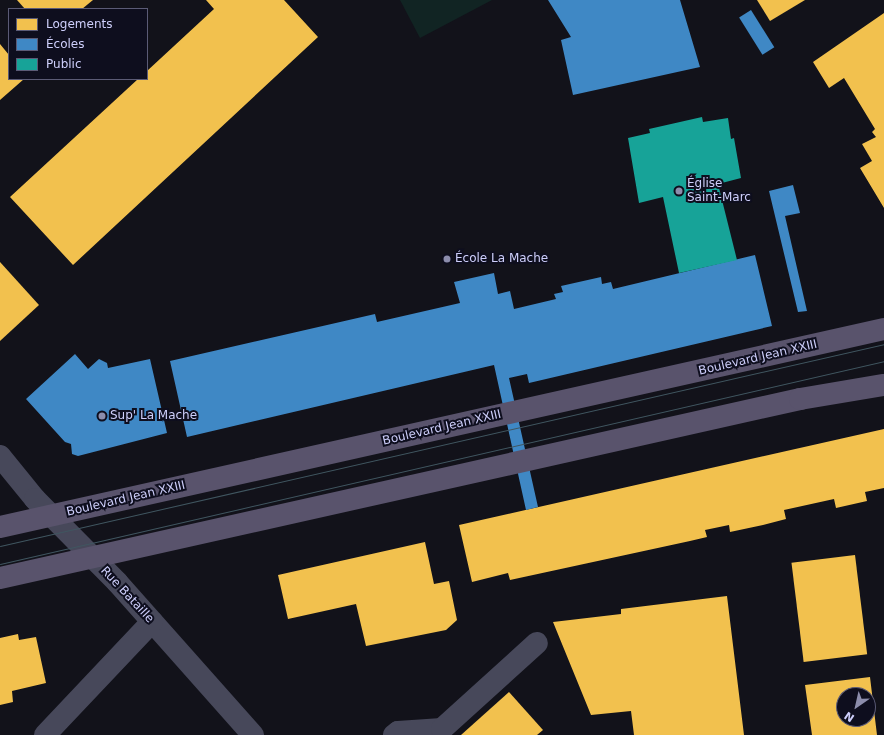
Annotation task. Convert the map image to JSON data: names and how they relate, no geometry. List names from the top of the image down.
{
  "streets": {
    "main road": ["Boulevard Jean XXIII"],
    "street": ["Rue Bataille"]
  },
  "crossings": [
    ["Boulevard Jean XXIII", "Rue Bataille"]
  ],
  "places": ["Église Saint-Marc", "École La Mache", "Sup' La Mache"],
  "legend": ["Logements", "Écoles", "Public"],
  "north": "bottom left"
}
